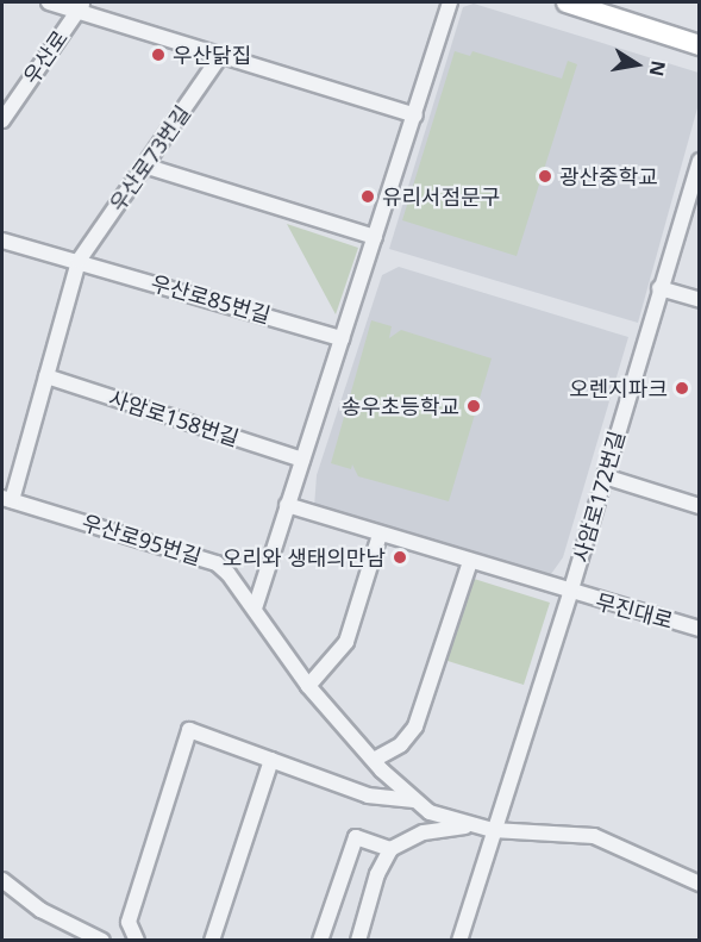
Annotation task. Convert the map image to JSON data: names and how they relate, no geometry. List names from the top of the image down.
{
  "streets": {
    "street": [
      "우산로",
      "우산로73번길",
      "우산로85번길",
      "사암로158번길",
      "사암로172번길",
      "우산로95번길",
      "무진대로"
    ]
  },
  "crossings": [
    ["우산로73번길", "우산로85번길"],
    ["사암로172번길", "우산로95번길"],
    ["사암로172번길", "무진대로"]
  ],
  "places": [
    "우산닭집",
    "광산중학교",
    "유리서점문구",
    "오렌지파크",
    "송우초등학교",
    "오리와 생태의만남"
  ],
  "north": "right"
}
